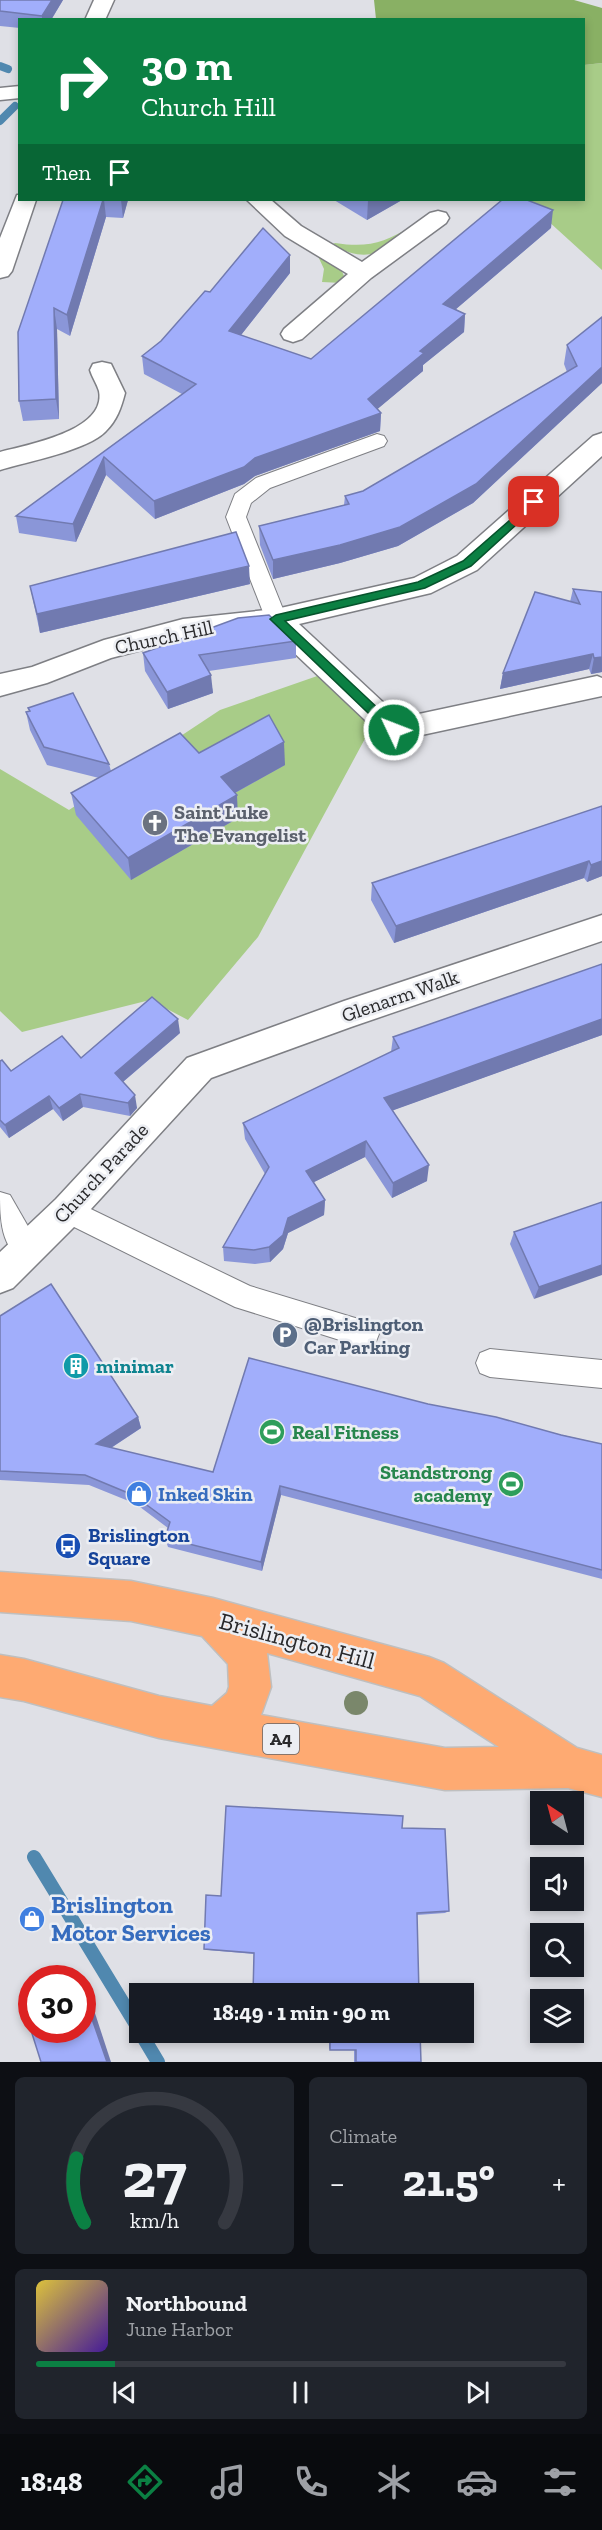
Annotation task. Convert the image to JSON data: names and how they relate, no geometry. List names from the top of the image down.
{
  "streets": {
    "highway": ["Brislington Hill", "A4"],
    "street": ["Church Hill", "Glenarm Walk", "Church Parade"]
  },
  "crossings": [
    ["Glenarm Walk", "Church Parade"]
  ],
  "places": {
    "church": ["Saint Luke The Evangelist"],
    "parking": ["@Brislington Car Parking"],
    "building": ["minimar"],
    "sports": ["Real Fitness", "Standstrong academy"],
    "shop": ["Inked Skin", "Brislington Motor Services"],
    "bus stop": ["Brislington Square"]
  },
  "north": "top left",
  "page": {
    "turn": ["30 m", "Church Hill"],
    "then": "Then",
    "limit": "30",
    "trip": "18:49 · 1 min · 90 m",
    "tile": "Climate",
    "heat": ["−", "21.5°", "+"],
    "song": ["Northbound", "June Harbor"],
    "tabs": "18:48",
    "gauge": ["27", "km/h"]
  }
}
